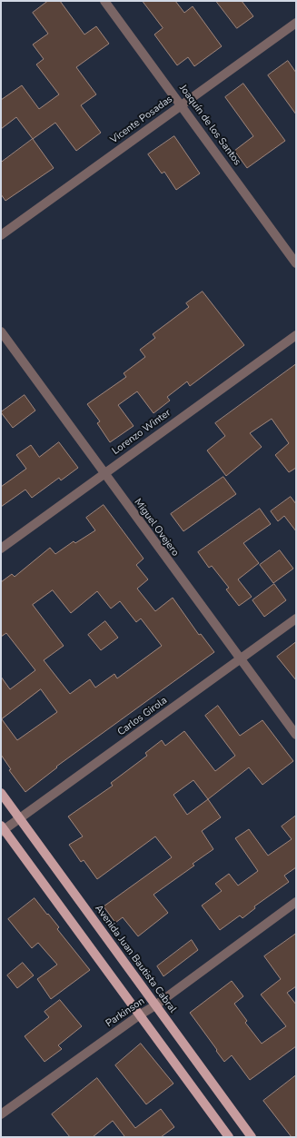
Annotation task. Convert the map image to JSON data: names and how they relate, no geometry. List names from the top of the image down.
{
  "streets": {
    "main road": ["Avenida Juan Bautista Cabral"],
    "street": [
      "Vicente Posadas",
      "Joaquín de los Santos",
      "Lorenzo Winter",
      "Miguel Ovejero",
      "Carlos Girola",
      "Parkinson"
    ]
  },
  "crossings": [
    ["Vicente Posadas", "Joaquín de los Santos"],
    ["Lorenzo Winter", "Miguel Ovejero"],
    ["Miguel Ovejero", "Carlos Girola"],
    ["Carlos Girola", "Avenida Juan Bautista Cabral"],
    ["Avenida Juan Bautista Cabral", "Parkinson"]
  ]
}
